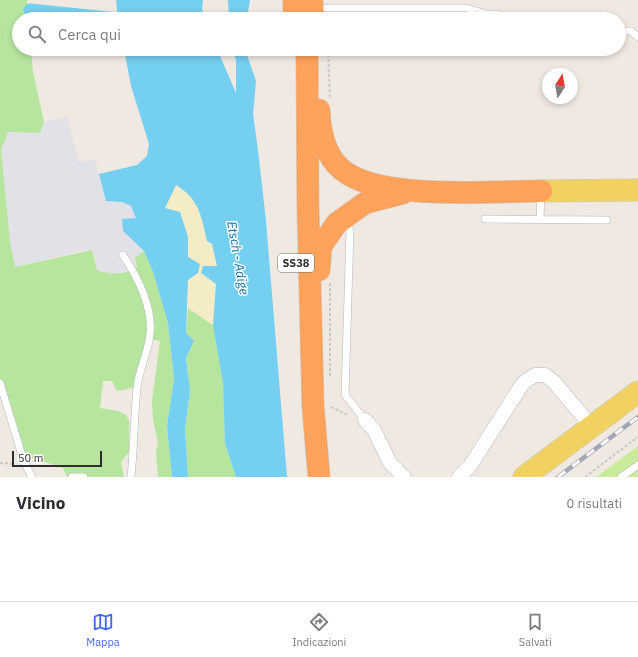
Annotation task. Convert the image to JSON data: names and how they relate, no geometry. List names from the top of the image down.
{
  "streets": {
    "highway": ["SS38"]
  },
  "water": ["Etsch - Adige"],
  "scale_bar": "50 m",
  "north": "top",
  "page": {
    "search": "Cerca qui",
    "scale": "50 m",
    "heading": ["Vicino", "0 risultati"],
    "nav": ["Mappa", "Indicazioni", "Salvati"]
  }
}
